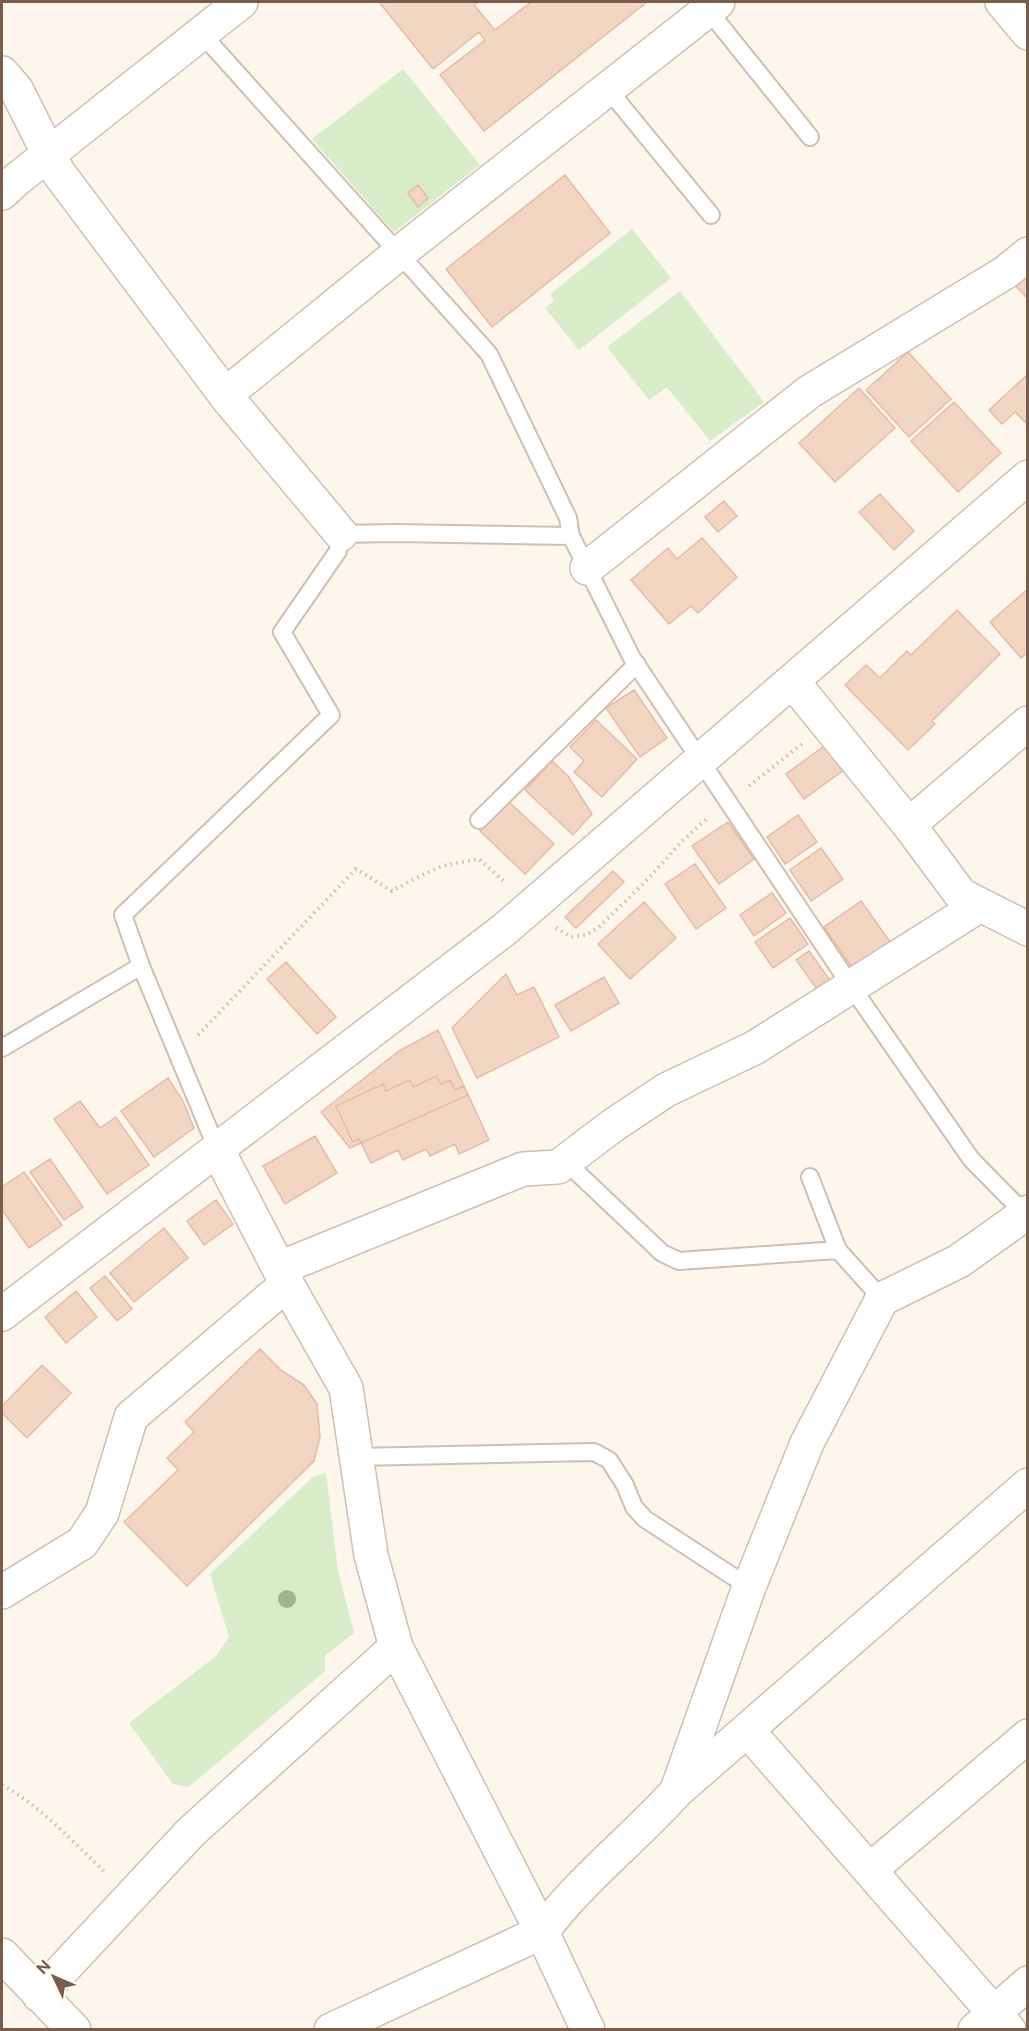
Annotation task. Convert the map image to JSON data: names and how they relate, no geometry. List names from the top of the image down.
{
  "north": "top left"
}
